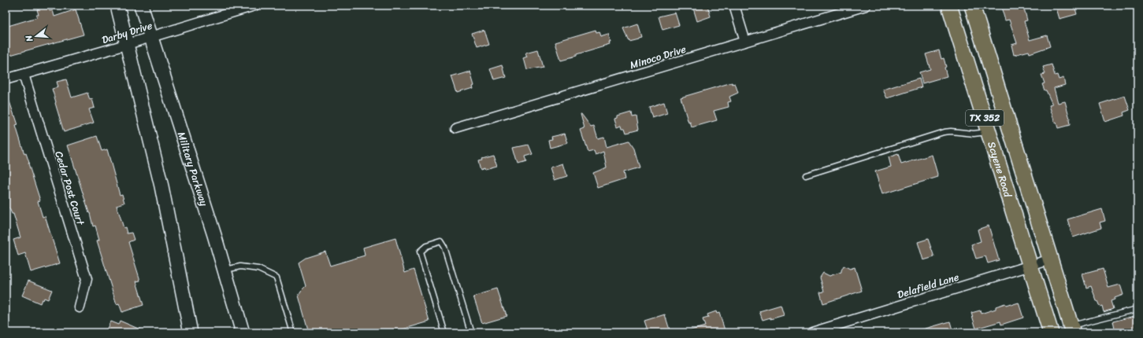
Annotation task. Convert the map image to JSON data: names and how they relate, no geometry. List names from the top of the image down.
{
  "streets": {
    "main road": ["TX 352", "Military Parkway", "Scyene Road"],
    "street": [
      "Darby Drive",
      "Minoco Drive",
      "Cedar Post Court",
      "Delafield Lane"
    ]
  },
  "crossings": [
    ["Darby Drive", "Military Parkway"],
    ["Darby Drive", "Cedar Post Court"],
    ["Scyene Road", "Delafield Lane"]
  ],
  "north": "left"
}
